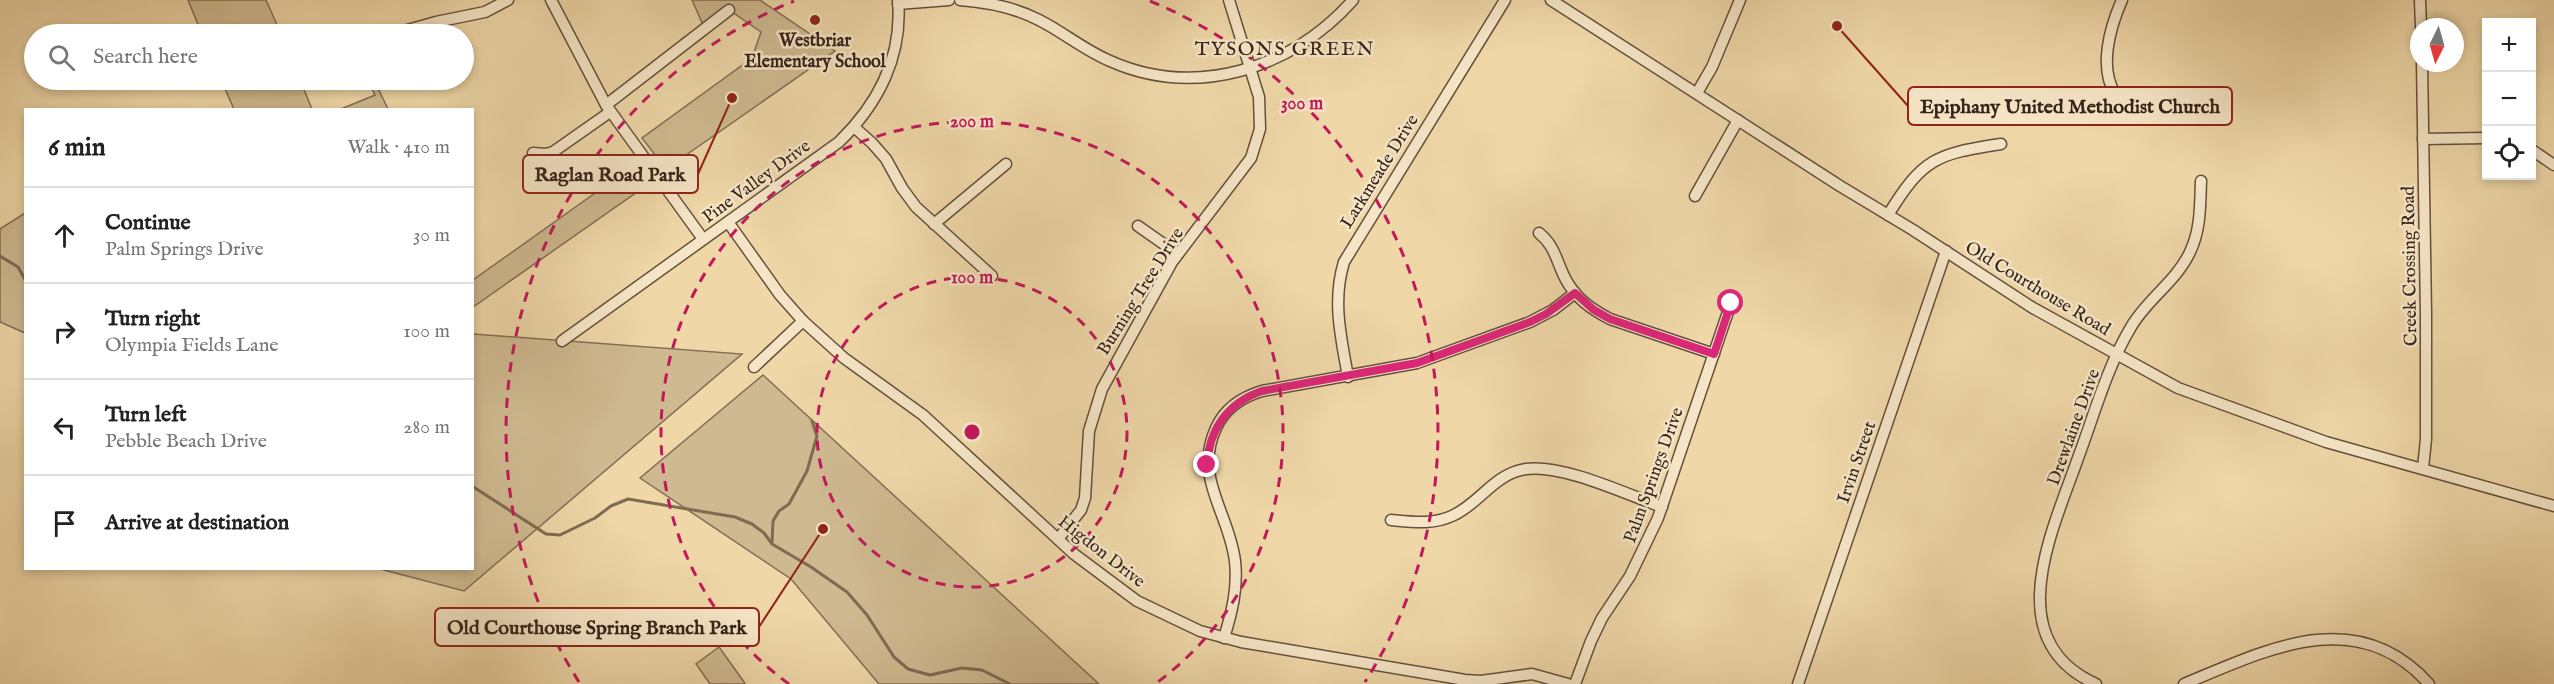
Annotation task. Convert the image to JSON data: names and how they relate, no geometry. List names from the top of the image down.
{
  "streets": {
    "street": [
      "Larkmeade Drive",
      "Pine Valley Drive",
      "Creek Crossing Road",
      "Old Courthouse Road",
      "Burning Tree Drive",
      "Drewlaine Drive",
      "Irvin Street",
      "Palm Springs Drive",
      "Higdon Drive"
    ]
  },
  "crossings": [
    ["Pine Valley Drive", "Higdon Drive"],
    ["Creek Crossing Road", "Old Courthouse Road"],
    ["Old Courthouse Road", "Drewlaine Drive"],
    ["Old Courthouse Road", "Irvin Street"],
    ["Burning Tree Drive", "Higdon Drive"]
  ],
  "districts": ["TYSONS GREEN"],
  "places": [
    "Westbriar Elementary School",
    "Epiphany United Methodist Church",
    "Raglan Road Park",
    "Old Courthouse Spring Branch Park"
  ],
  "north": "bottom",
  "page": {
    "map_buttons": ["+", "−"],
    "search": "Search here",
    "heading": ["6 min", "Walk · 410 m"],
    "list": [
      ["Continue", "Palm Springs Drive", "30 m"],
      ["Turn right", "Olympia Fields Lane", "100 m"],
      ["Turn left", "Pebble Beach Drive", "280 m"],
      "Arrive at destination"
    ]
  },
  "rings": ["300 m", "200 m", "100 m"]
}
